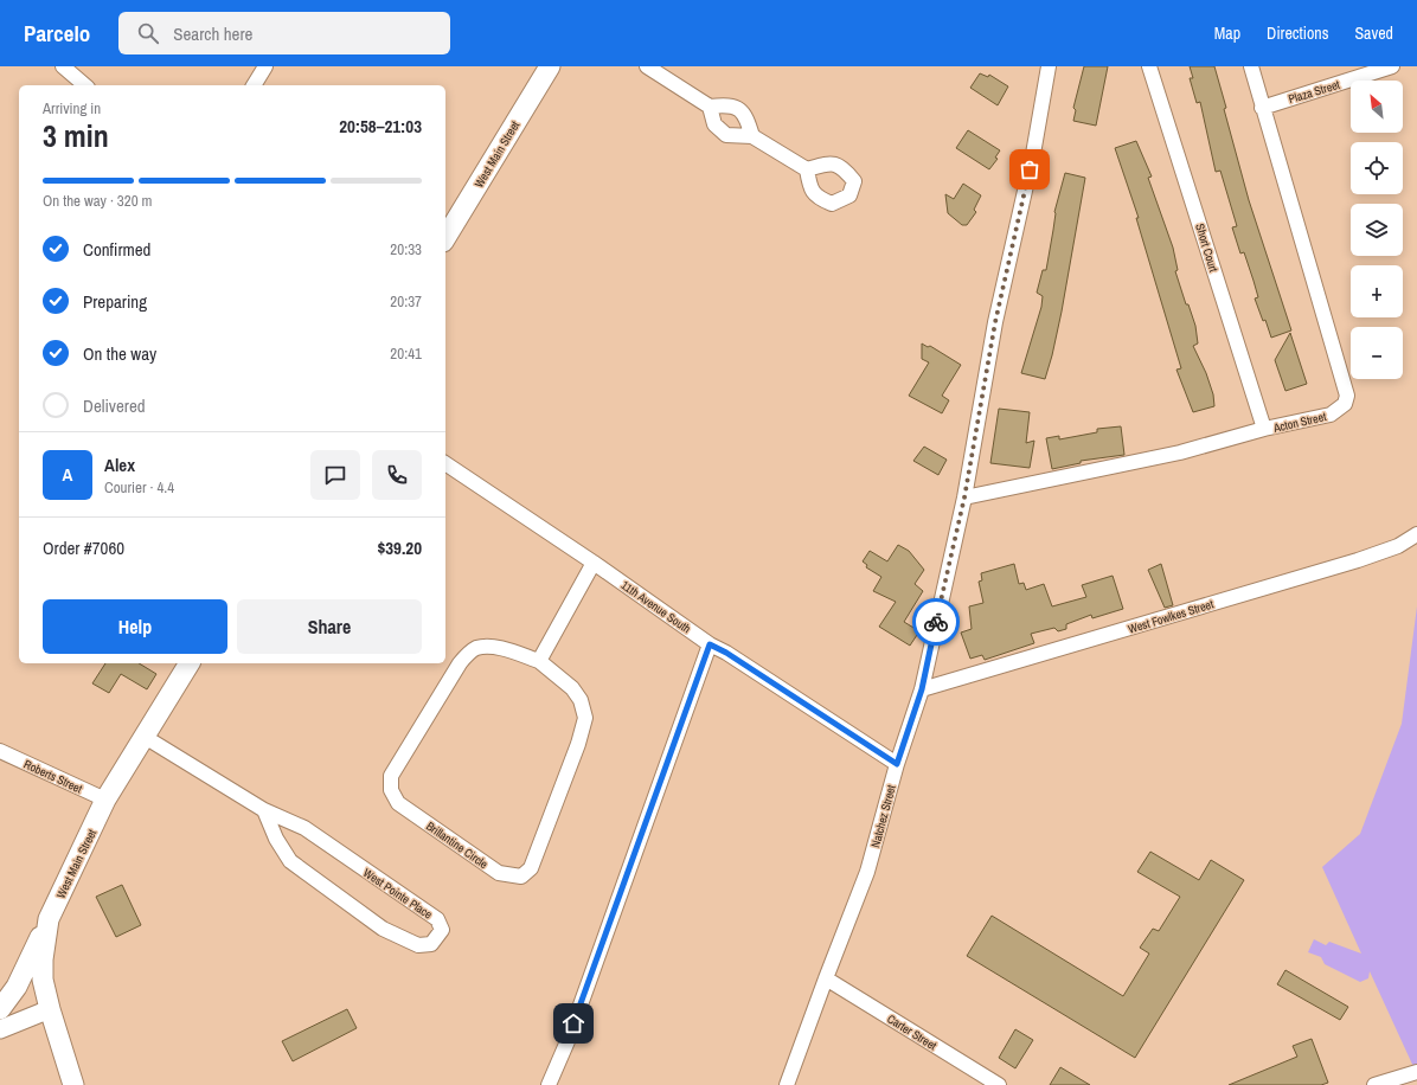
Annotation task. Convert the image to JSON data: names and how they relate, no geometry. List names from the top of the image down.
{
  "streets": {
    "main road": ["West Main Street"],
    "street": [
      "Plaza Street",
      "Short Court",
      "Acton Street",
      "11th Avenue South",
      "West Fowlkes Street",
      "Roberts Street",
      "Natchez Street",
      "Brillantine Circle",
      "West Pointe Place",
      "Carter Street"
    ]
  },
  "crossings": [
    ["Plaza Street", "Acton Street"],
    ["West Main Street", "Roberts Street"],
    ["West Main Street", "West Pointe Place"],
    ["Short Court", "Acton Street"],
    ["Acton Street", "Natchez Street"],
    ["11th Avenue South", "Natchez Street"],
    ["West Fowlkes Street", "Natchez Street"],
    ["Natchez Street", "Carter Street"]
  ],
  "north": "top left",
  "page": {
    "header": "Parcelo",
    "search": "Search here",
    "nav": ["Map", "Directions", "Saved"],
    "map_buttons": ["+", "−"],
    "heading": ["3 min", "Arriving in", "20:58–21:03"],
    "panel": [
      "Alex",
      "Courier · 4.4",
      "Order #7060",
      "$39.20"
    ],
    "bar": "On the way · 320 m",
    "list": [
      ["Confirmed", "20:33"],
      ["Preparing", "20:37"],
      ["On the way", "20:41"],
      "Delivered"
    ],
    "round": "A",
    "buttons": ["Help", "Share"]
  }
}
